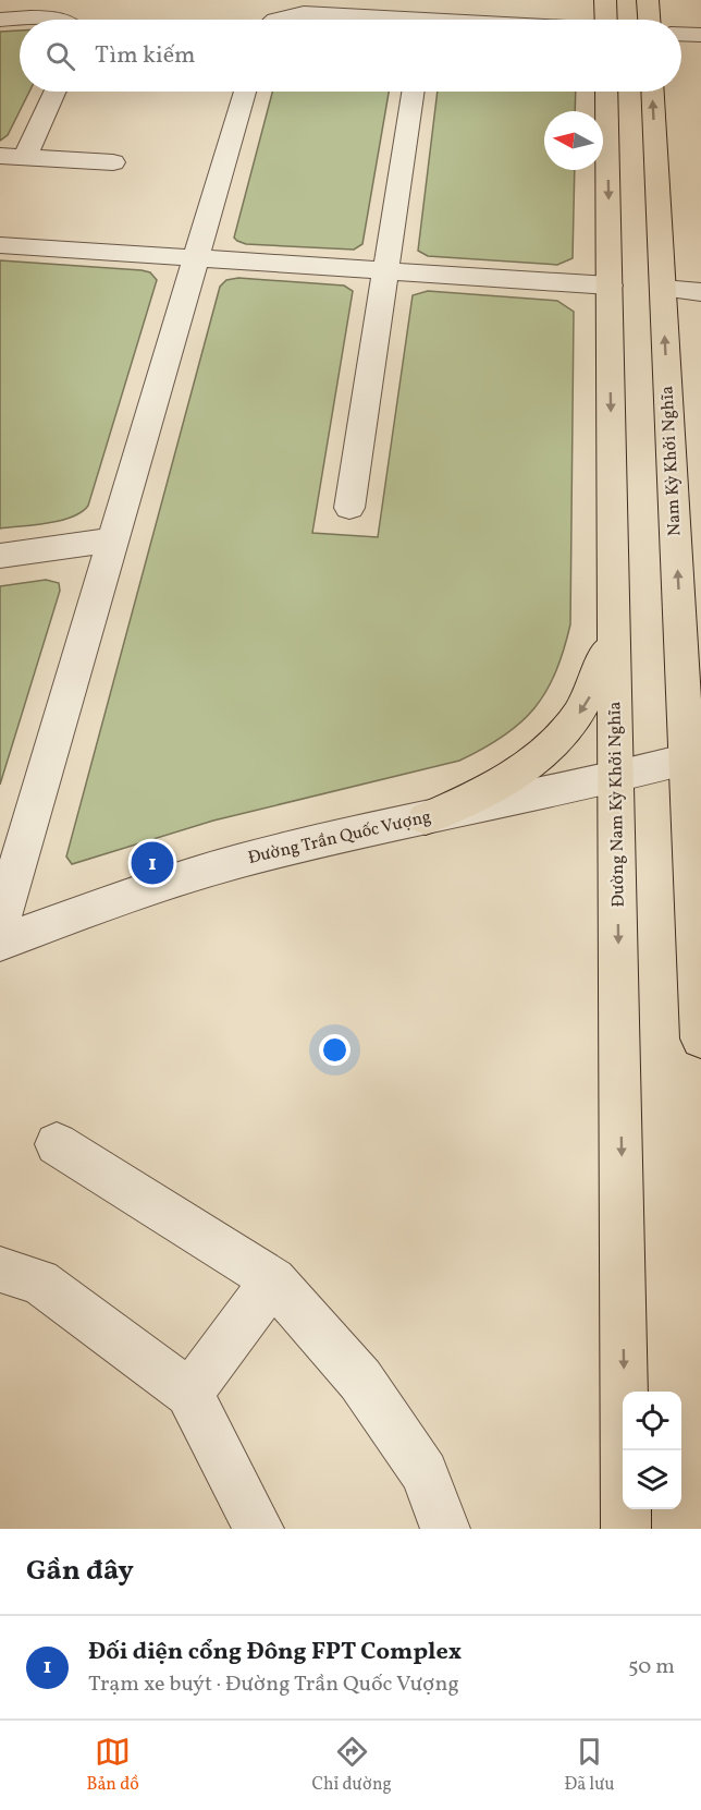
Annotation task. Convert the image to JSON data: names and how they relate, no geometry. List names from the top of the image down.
{
  "streets": {
    "main road": ["Nam Kỳ Khởi Nghĩa", "Đường Nam Kỳ Khởi Nghĩa"],
    "street": ["Đường Trần Quốc Vượng"]
  },
  "crossings": [
    ["Nam Kỳ Khởi Nghĩa", "Đường Trần Quốc Vượng"],
    ["Đường Nam Kỳ Khởi Nghĩa", "Đường Trần Quốc Vượng"]
  ],
  "one_way": ["Nam Kỳ Khởi Nghĩa", "Đường Nam Kỳ Khởi Nghĩa"],
  "north": "left",
  "page": {
    "search": "Tìm kiếm",
    "pins": "1",
    "heading": "Gần đây",
    "list": [
      {
        "mark": "1",
        "name": "Đối diện cổng Đông FPT Complex",
        "note": "Trạm xe buýt · Đường Trần Quốc Vượng",
        "value": "50 m"
      }
    ],
    "nav": ["Bản đồ", "Chỉ đường", "Đã lưu"]
  }
}
